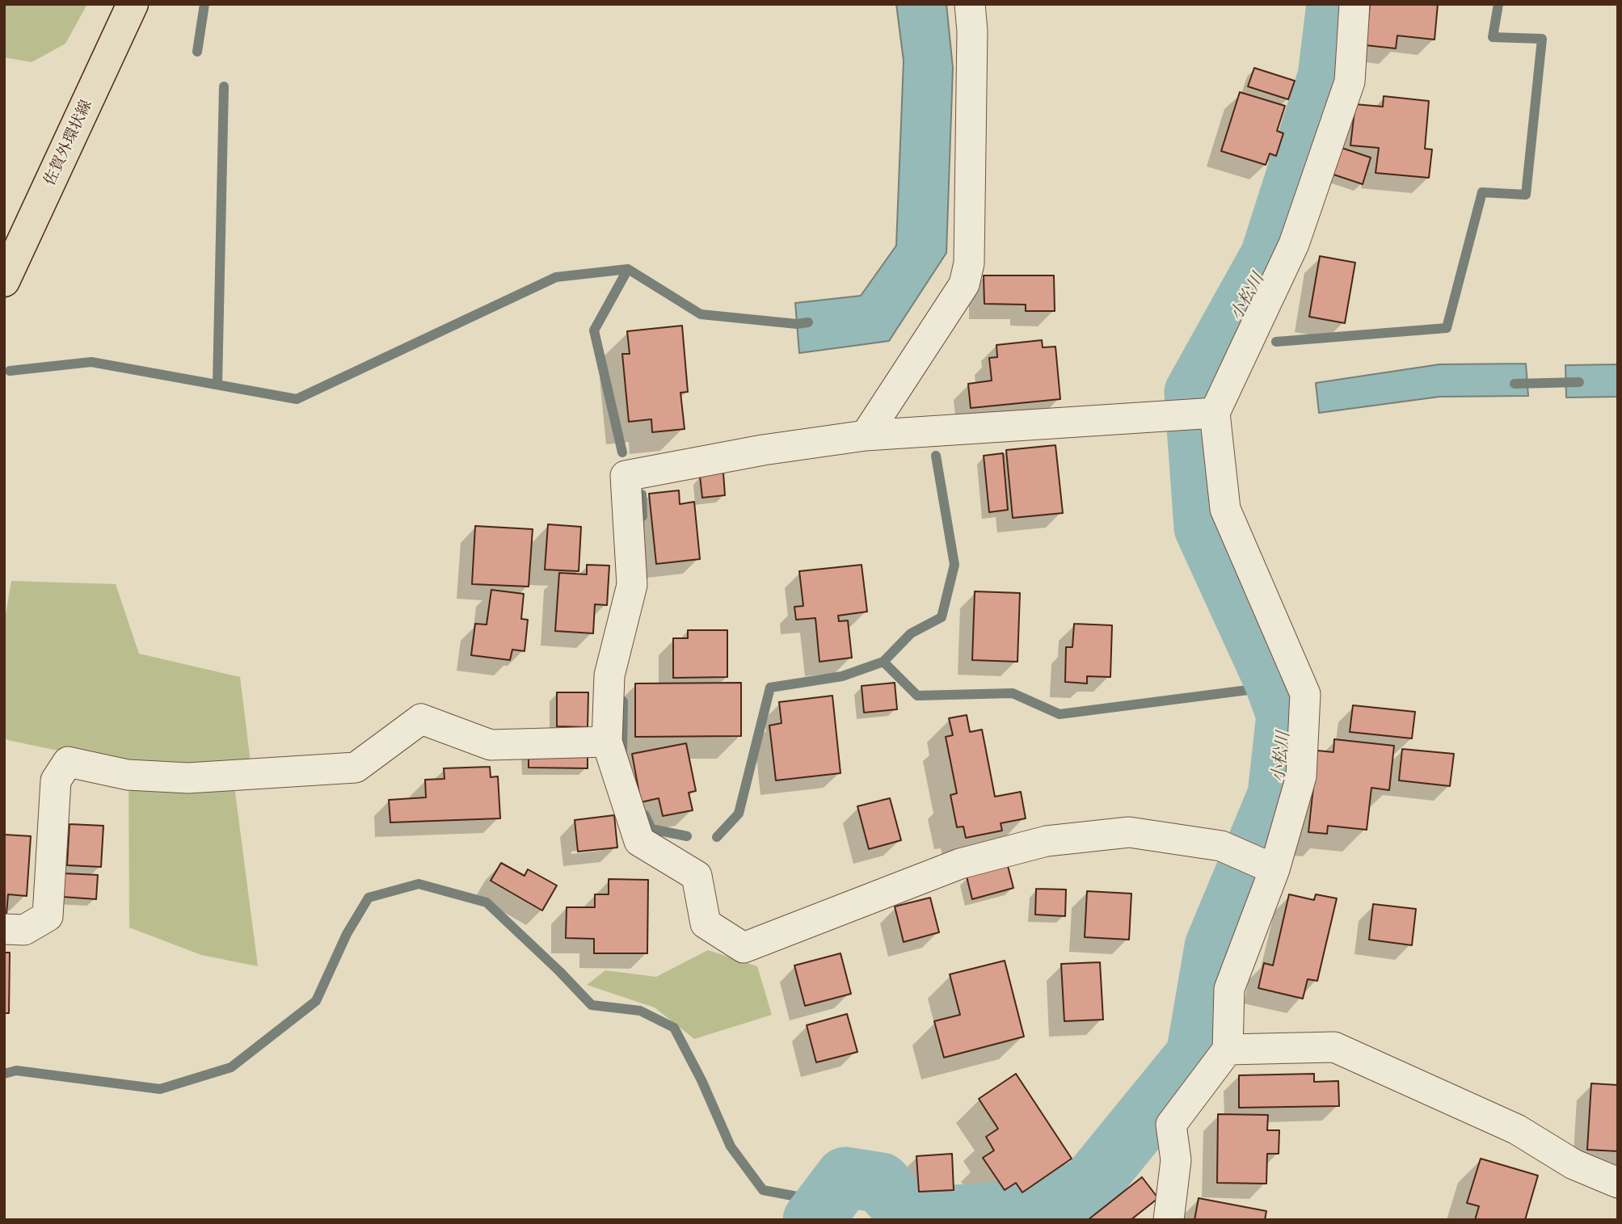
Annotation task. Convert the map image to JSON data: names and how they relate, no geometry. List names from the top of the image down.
{
  "streets": {
    "main road": ["佐賀外環状線"]
  },
  "water": ["小松川"]
}
